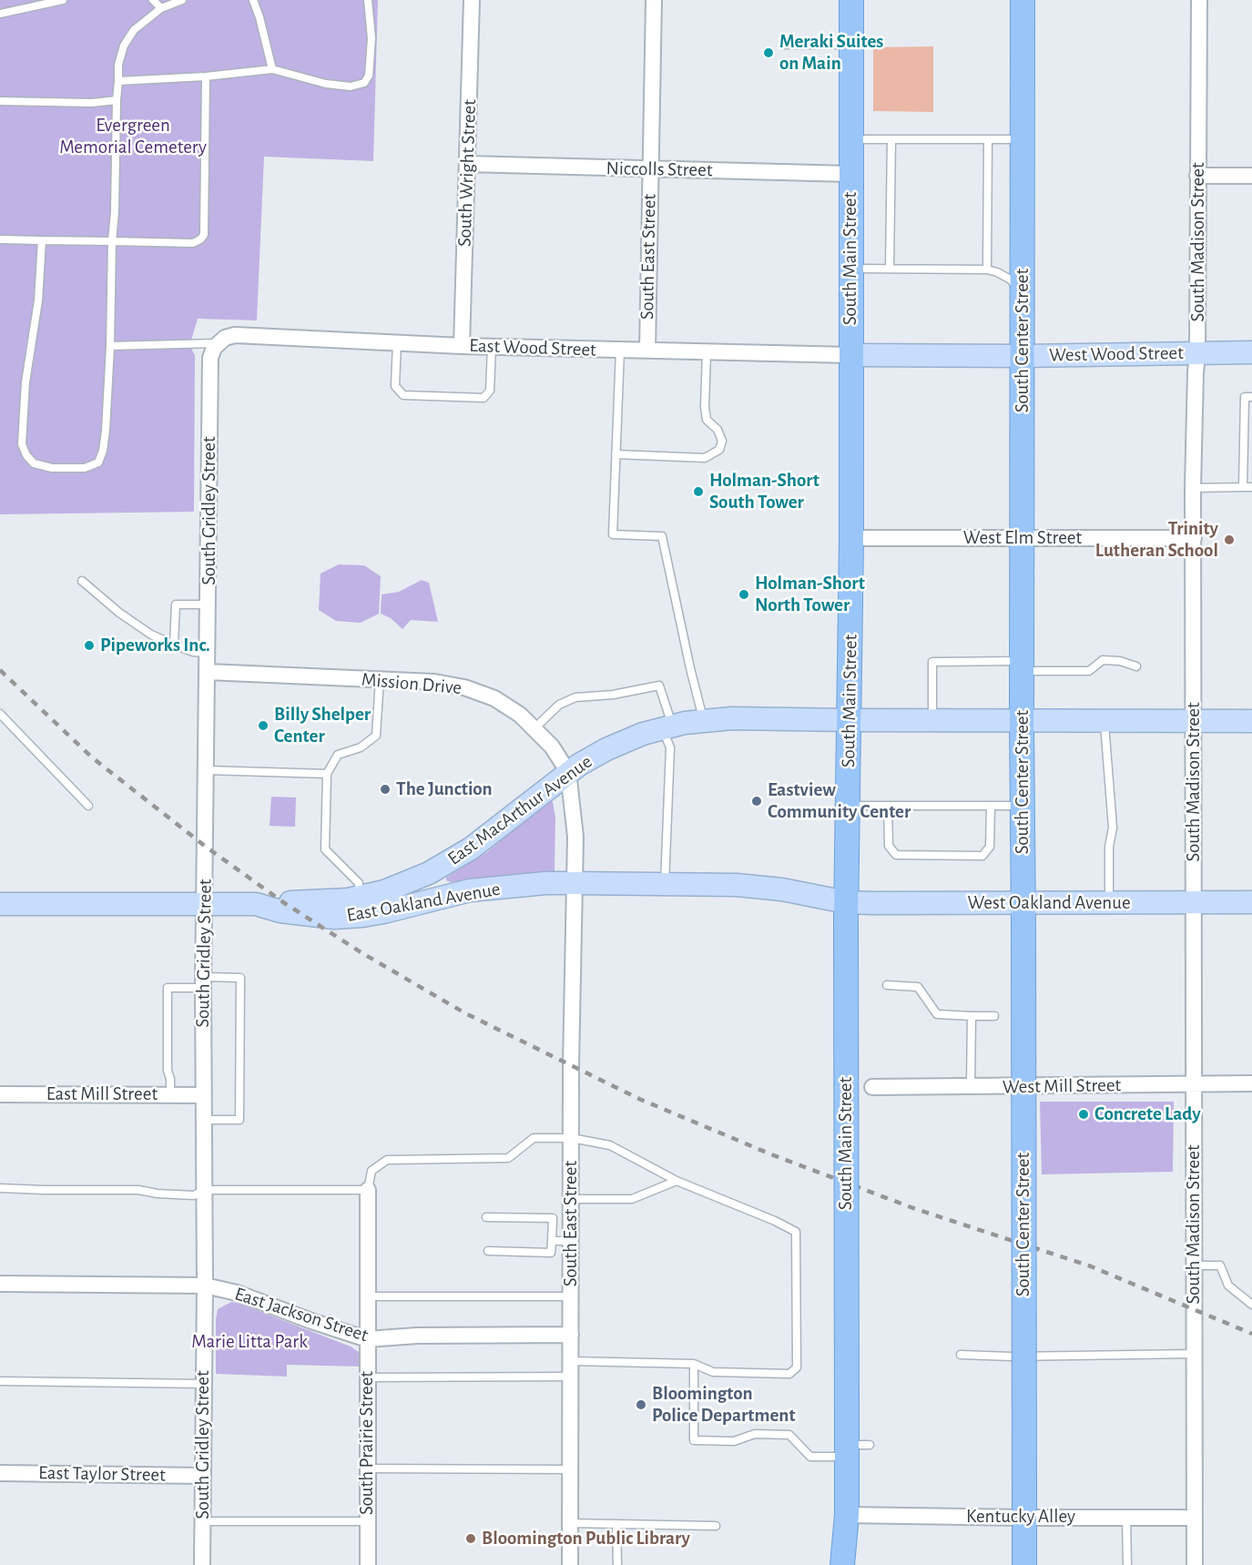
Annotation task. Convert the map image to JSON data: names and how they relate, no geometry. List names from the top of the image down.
{
  "streets": {
    "main road": [
      "South Main Street",
      "South Center Street",
      "West Wood Street",
      "East MacArthur Avenue",
      "East Oakland Avenue",
      "West Oakland Avenue"
    ],
    "street": [
      "Niccolls Street",
      "South Wright Street",
      "South Madison Street",
      "South East Street",
      "East Wood Street",
      "South Gridley Street",
      "West Elm Street",
      "Mission Drive",
      "West Mill Street",
      "East Mill Street",
      "East Jackson Street",
      "South Prairie Street",
      "East Taylor Street",
      "Kentucky Alley"
    ]
  },
  "crossings": [
    ["Niccolls Street", "South Wright Street"],
    ["Niccolls Street", "South East Street"],
    ["Niccolls Street", "South Main Street"],
    ["South Wright Street", "East Wood Street"],
    ["South Madison Street", "West Wood Street"],
    ["South Madison Street", "West Elm Street"],
    ["South Madison Street", "East MacArthur Avenue"],
    ["South Madison Street", "West Oakland Avenue"],
    ["South Madison Street", "West Mill Street"],
    ["South Madison Street", "Kentucky Alley"],
    ["South East Street", "East Wood Street"],
    ["South East Street", "Mission Drive"],
    ["South East Street", "East Oakland Avenue"],
    ["South East Street", "East Jackson Street"],
    ["South Main Street", "East Wood Street"],
    ["South Main Street", "West Wood Street"],
    ["South Main Street", "West Elm Street"],
    ["South Main Street", "East MacArthur Avenue"],
    ["South Main Street", "East Oakland Avenue"],
    ["South Main Street", "West Oakland Avenue"],
    ["South Main Street", "Kentucky Alley"],
    ["South Center Street", "West Wood Street"],
    ["South Center Street", "West Elm Street"],
    ["South Center Street", "East MacArthur Avenue"],
    ["South Center Street", "West Oakland Avenue"],
    ["South Center Street", "Kentucky Alley"],
    ["East Wood Street", "West Wood Street"],
    ["East Wood Street", "South Gridley Street"],
    ["South Gridley Street", "Mission Drive"],
    ["South Gridley Street", "East Oakland Avenue"],
    ["South Gridley Street", "East Mill Street"],
    ["South Gridley Street", "East Jackson Street"],
    ["South Gridley Street", "East Taylor Street"],
    ["Mission Drive", "East MacArthur Avenue"],
    ["Mission Drive", "East Oakland Avenue"],
    ["East MacArthur Avenue", "East Oakland Avenue"],
    ["East Oakland Avenue", "West Oakland Avenue"],
    ["East Jackson Street", "South Prairie Street"]
  ],
  "parks": ["Evergreen Memorial Cemetery", "Marie Litta Park"],
  "places": [
    "Meraki Suites on Main",
    "Holman-Short South Tower",
    "Trinity Lutheran School",
    "Holman-Short North Tower",
    "Pipeworks Inc.",
    "Billy Shelper Center",
    "The Junction",
    "Eastview Community Center",
    "Concrete Lady",
    "Bloomington Police Department",
    "Bloomington Public Library"
  ]
}
